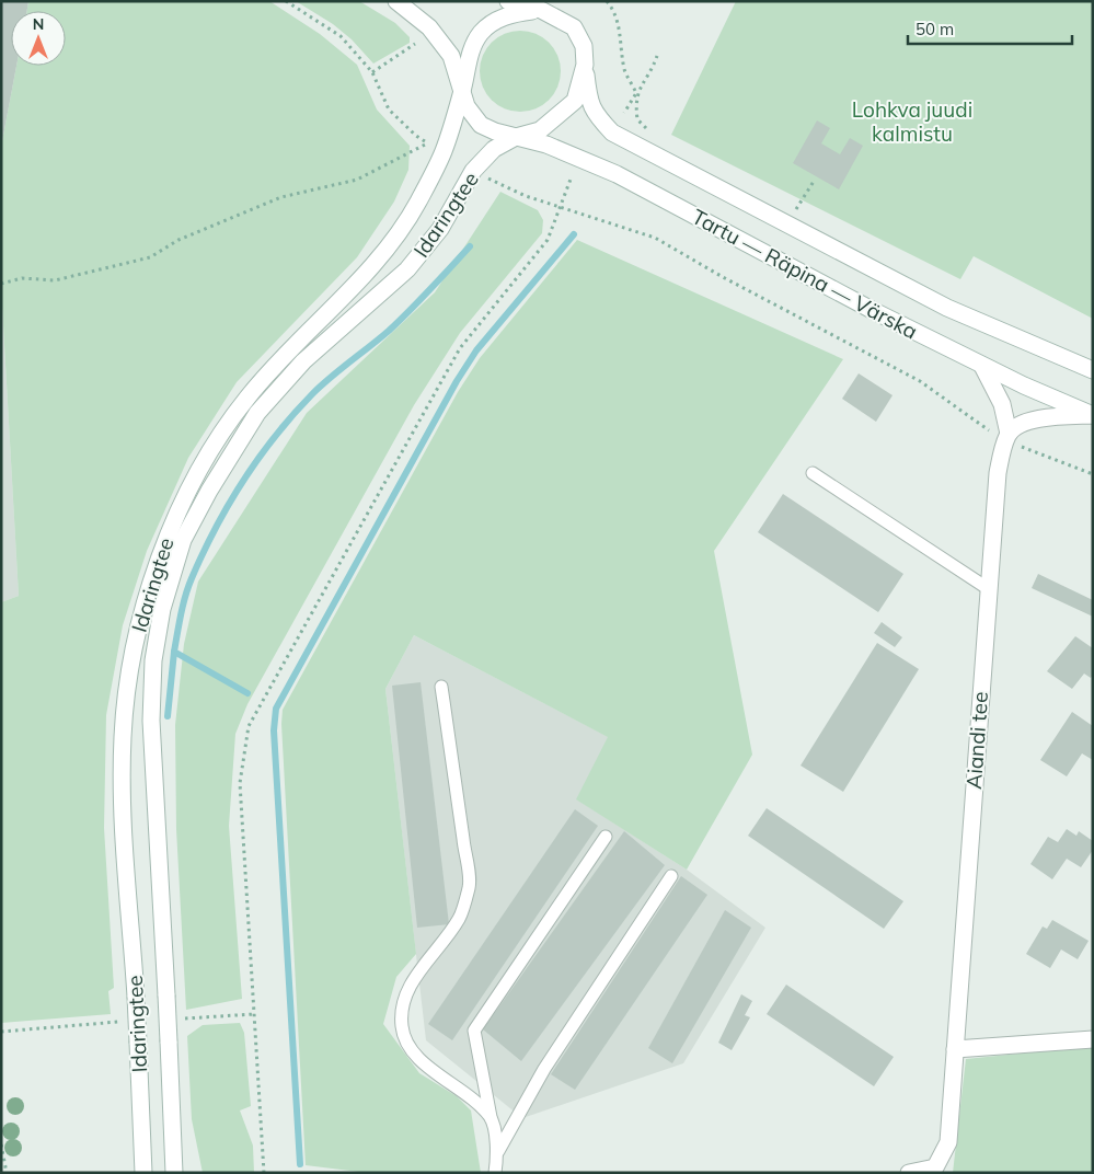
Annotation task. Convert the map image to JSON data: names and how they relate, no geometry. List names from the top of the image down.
{
  "streets": {
    "main road": ["Idaringtee", "Tartu — Räpina — Värska", "Aiandi tee"]
  },
  "crossings": [
    ["Idaringtee", "Tartu — Räpina — Värska"],
    ["Tartu — Räpina — Värska", "Aiandi tee"]
  ],
  "parks": ["Lohkva juudi kalmistu"],
  "scale_bar": "50 m",
  "north": "top"
}
